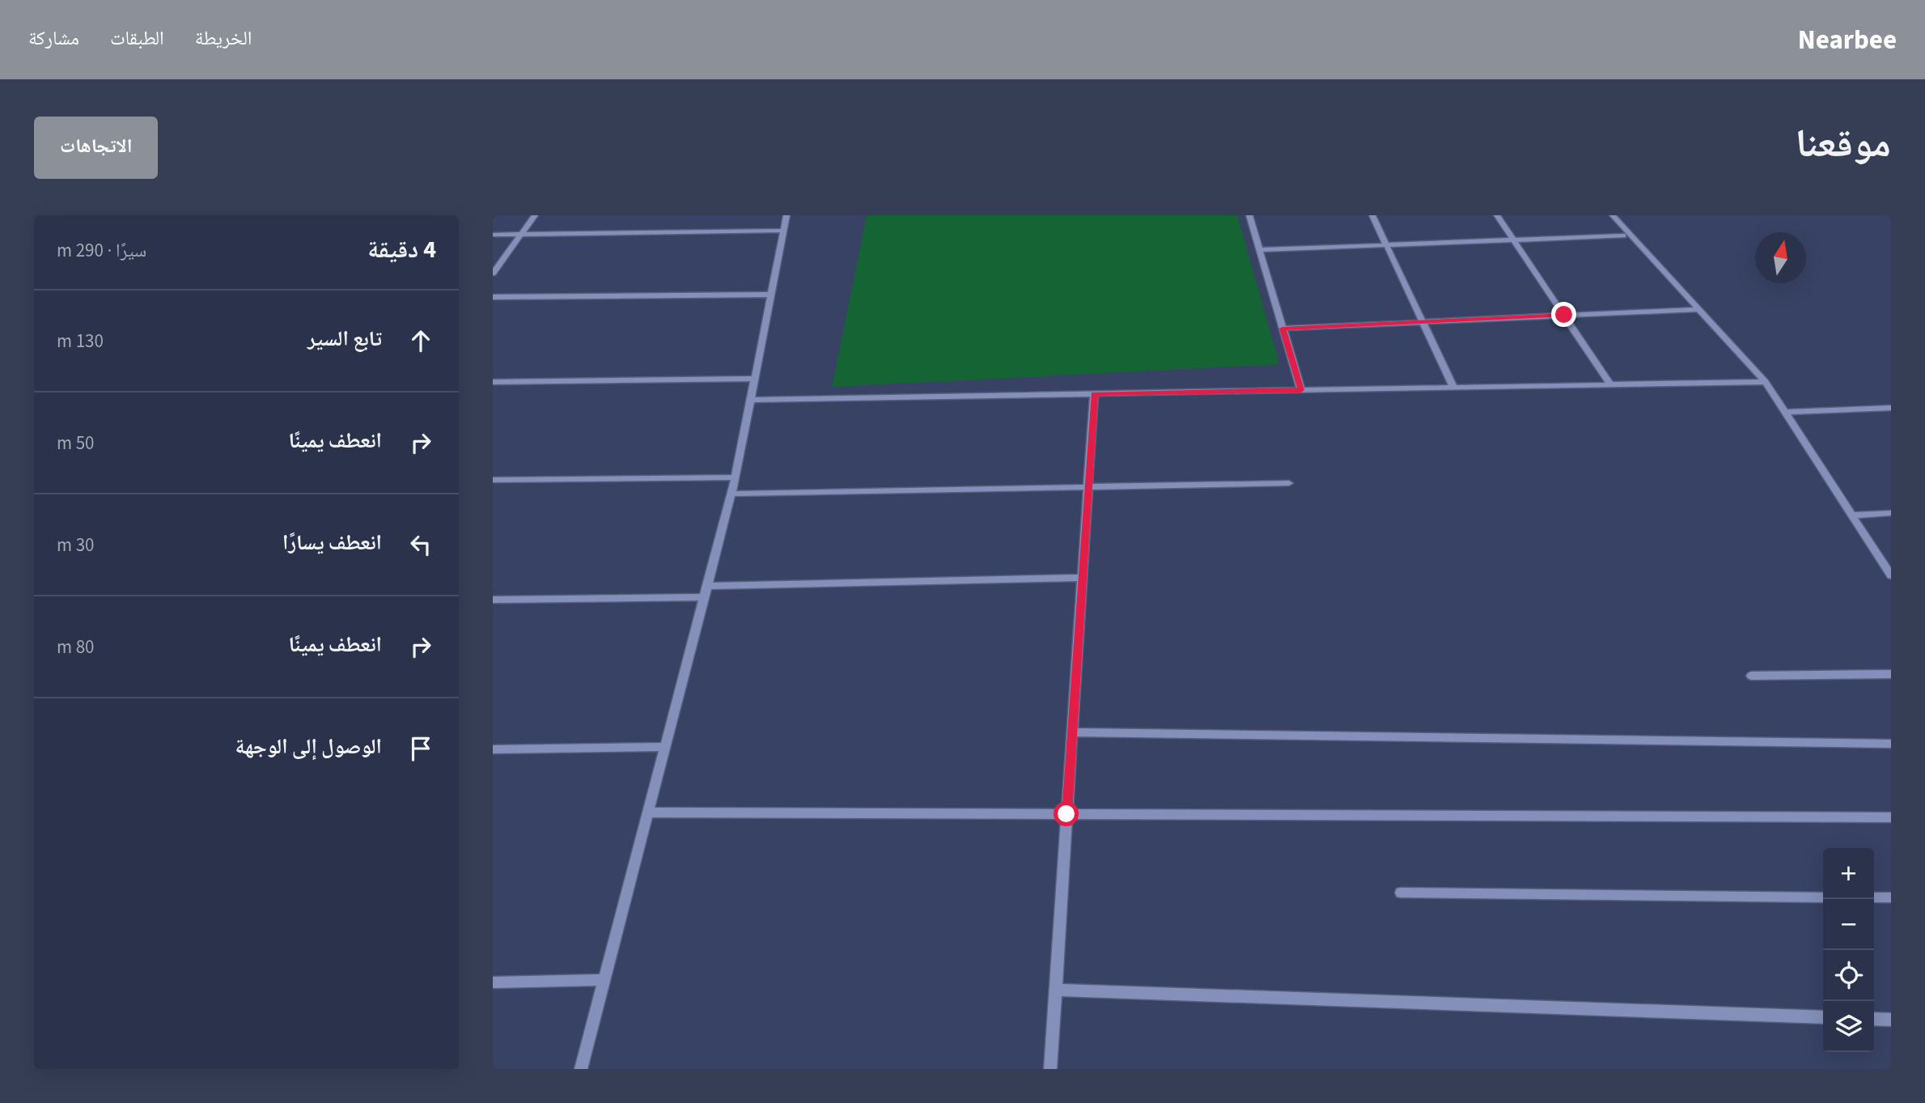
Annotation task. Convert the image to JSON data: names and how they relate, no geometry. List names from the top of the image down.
{
  "north": "top",
  "page": {
    "header": "Nearbee",
    "nav": ["الخريطة", "الطبقات", "مشاركة"],
    "title": "موقعنا",
    "buttons": "الاتجاهات",
    "heading": ["4 دقيقة", "سيرًا · 290 m"],
    "list": [
      ["تابع السير", "130 m"],
      ["انعطف يمينًا", "50 m"],
      ["انعطف يسارًا", "30 m"],
      ["انعطف يمينًا", "80 m"],
      "الوصول إلى الوجهة"
    ],
    "map_buttons": ["+", "−"]
  }
}
